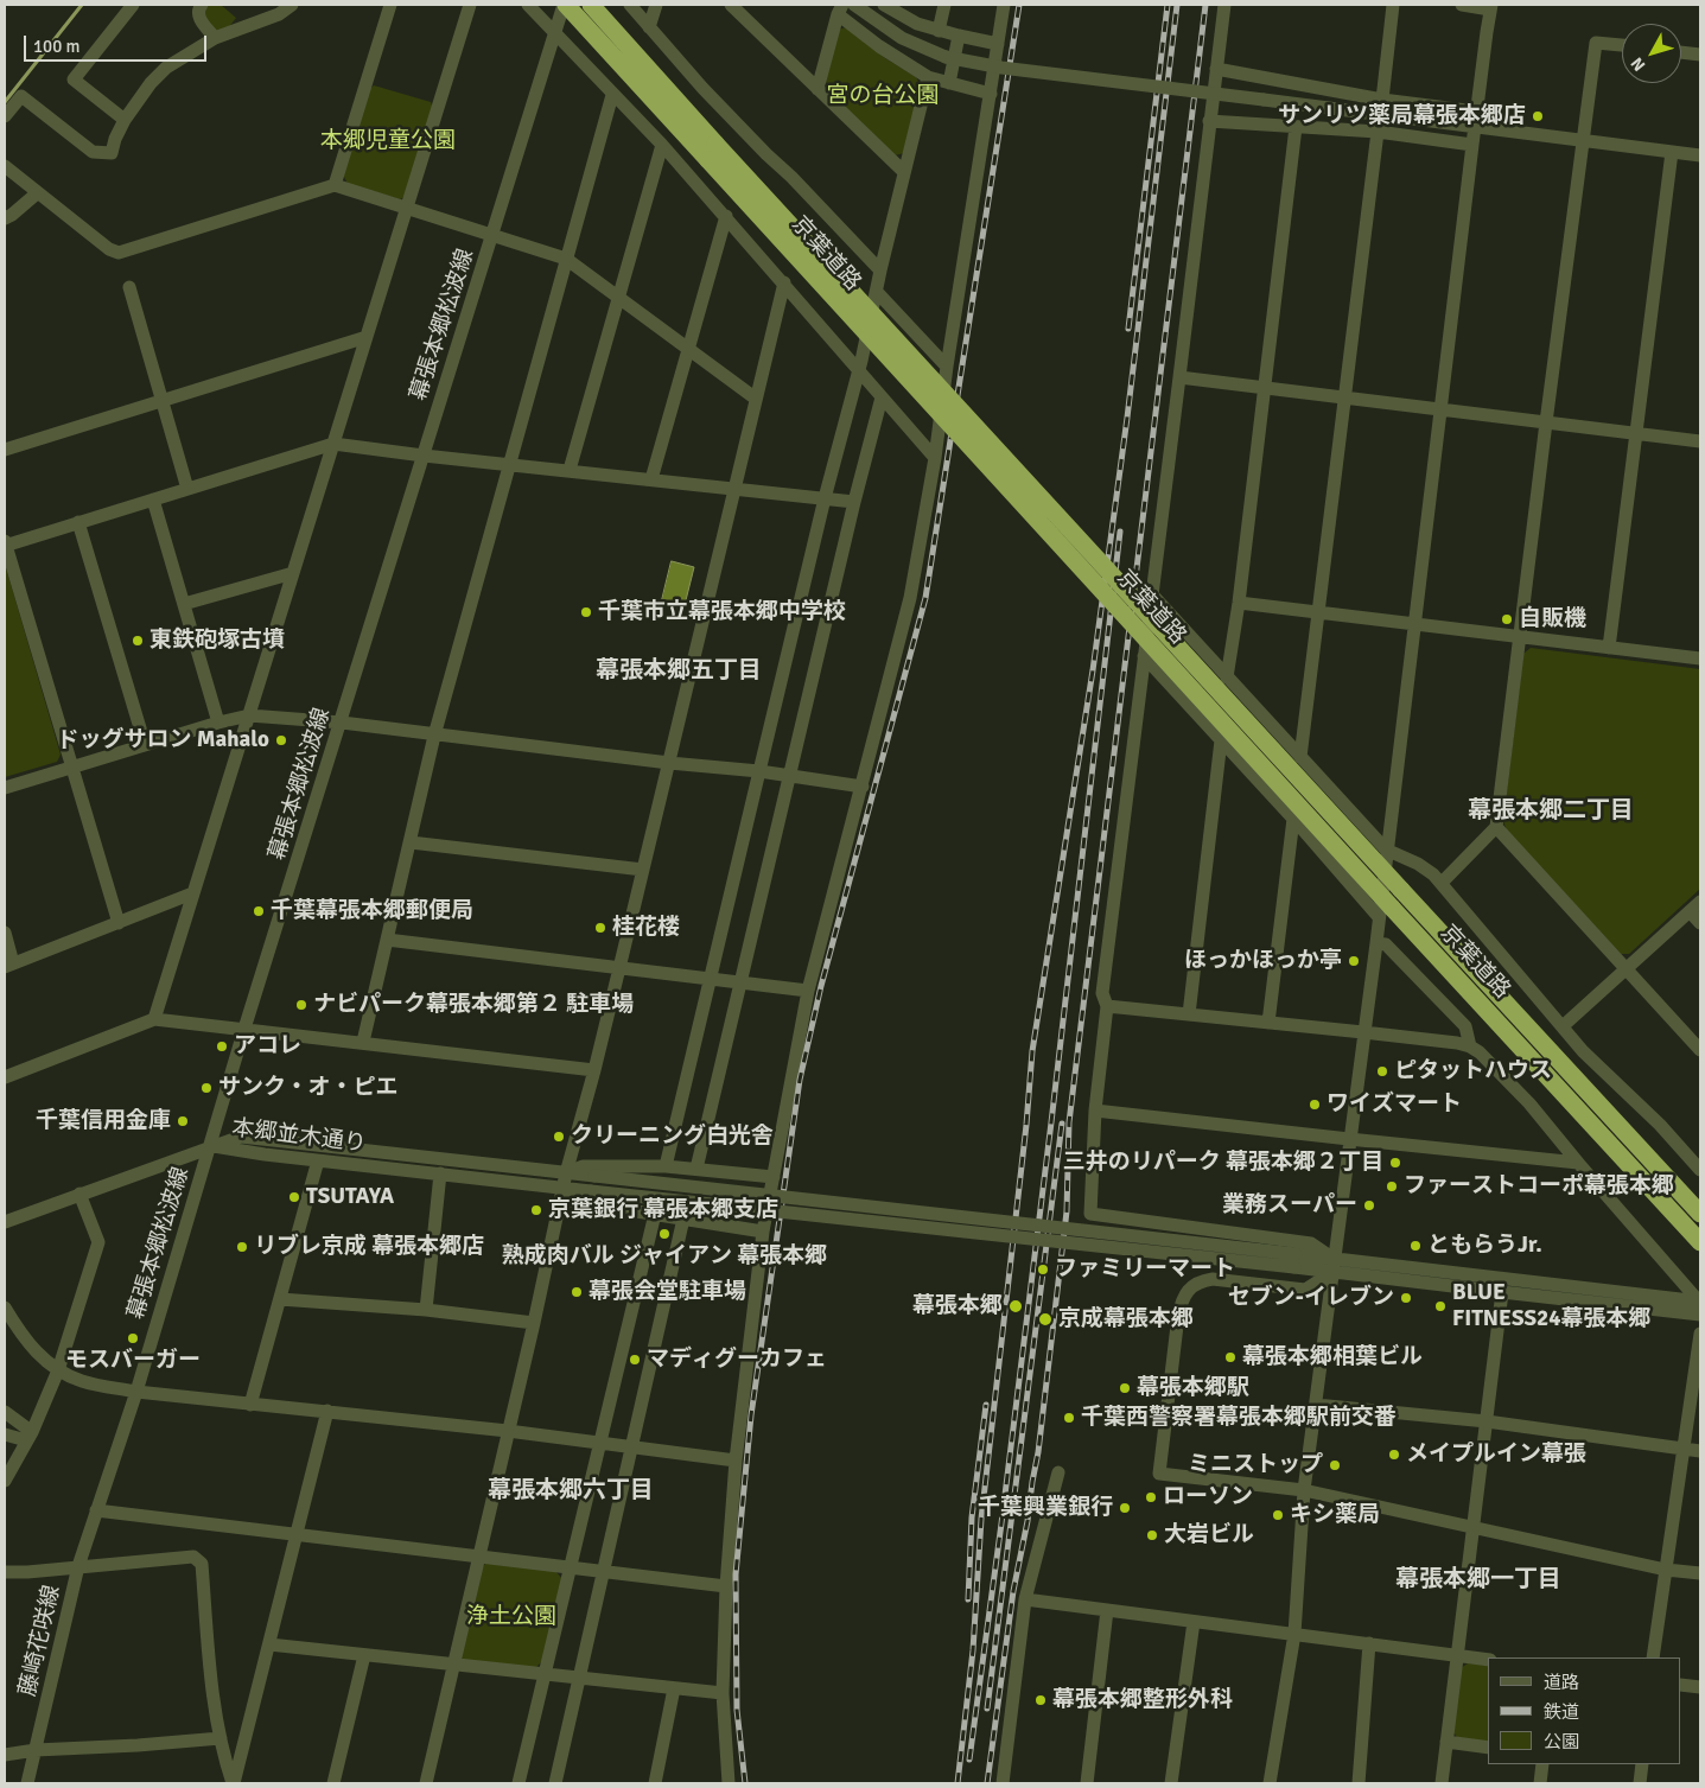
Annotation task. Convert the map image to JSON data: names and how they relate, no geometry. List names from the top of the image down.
{
  "streets": {
    "highway": ["京葉道路"],
    "street": ["幕張本郷松波線", "本郷並木通り", "藤崎花咲線"]
  },
  "crossings": [
    ["京葉道路", "幕張本郷松波線"],
    ["幕張本郷松波線", "本郷並木通り"],
    ["幕張本郷松波線", "藤崎花咲線"]
  ],
  "districts": [
    "幕張本郷五丁目",
    "幕張本郷二丁目",
    "幕張本郷六丁目",
    "幕張本郷一丁目"
  ],
  "parks": ["宮の台公園", "本郷児童公園", "浄土公園"],
  "places": [
    "サンリツ薬局幕張本郷店",
    "千葉市立幕張本郷中学校",
    "自販機",
    "東鉄砲塚古墳",
    "ドッグサロン Mahalo",
    "千葉幕張本郷郵便局",
    "桂花楼",
    "ほっかほっか亭",
    "ナビパーク幕張本郷第２ 駐車場",
    "アコレ",
    "ピタットハウス",
    "サンク・オ・ピエ",
    "ワイズマート",
    "千葉信用金庫",
    "クリーニング白光舎",
    "三井のリパーク 幕張本郷２丁目",
    "ファーストコーポ幕張本郷",
    "TSUTAYA",
    "業務スーパー",
    "京葉銀行 幕張本郷支店",
    "熟成肉バル ジャイアン 幕張本郷",
    "ともらうJr.",
    "リブレ京成 幕張本郷店",
    "ファミリーマート",
    "幕張会堂駐車場",
    "セブン-イレブン",
    "幕張本郷",
    "BLUE FITNESS24幕張本郷",
    "京成幕張本郷",
    "モスバーガー",
    "幕張本郷相葉ビル",
    "マディグーカフェ",
    "幕張本郷駅",
    "千葉西警察署幕張本郷駅前交番",
    "メイプルイン幕張",
    "ミニストップ",
    "ローソン",
    "千葉興業銀行",
    "キシ薬局",
    "大岩ビル",
    "幕張本郷整形外科"
  ],
  "legend": ["道路", "鉄道", "公園"],
  "scale_bar": "100 m",
  "north": "bottom left"
}
